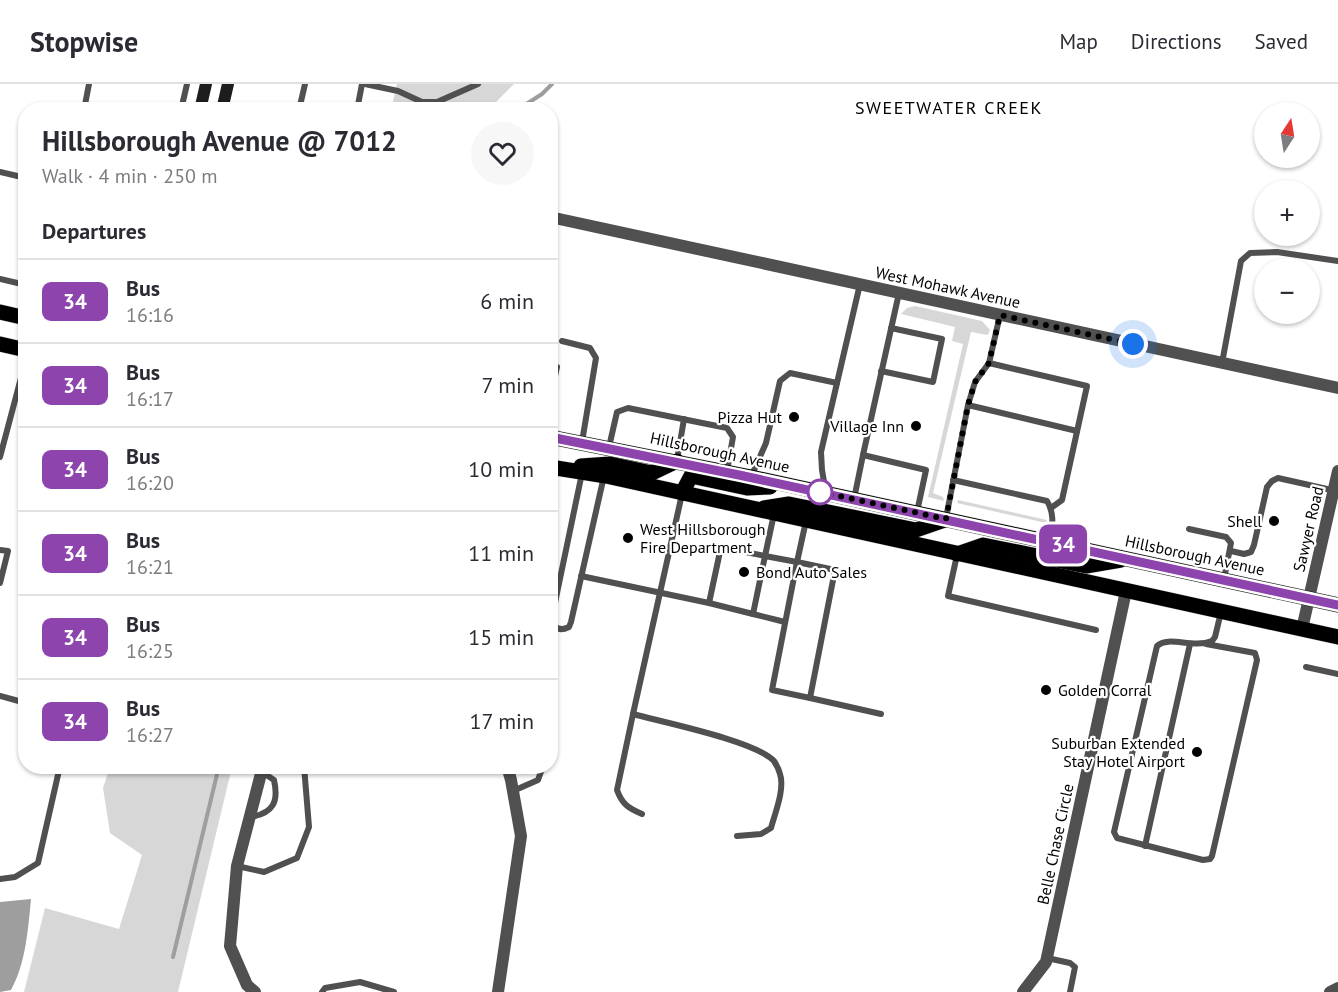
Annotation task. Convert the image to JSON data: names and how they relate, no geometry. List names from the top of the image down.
{
  "streets": {
    "main road": ["Hillsborough Avenue"],
    "street": ["West Mohawk Avenue", "Sawyer Road", "Belle Chase Circle"]
  },
  "crossings": [
    ["Hillsborough Avenue", "Sawyer Road"]
  ],
  "districts": ["SWEETWATER CREEK"],
  "places": [
    "Pizza Hut",
    "Village Inn",
    "Shell",
    "West Hillsborough Fire Department",
    "Bond Auto Sales",
    "Golden Corral",
    "Suburban Extended Stay Hotel Airport"
  ],
  "lines": ["bus line 34"],
  "north": "top",
  "page": {
    "header": "Stopwise",
    "nav": ["Map", "Directions", "Saved"],
    "on_map": "34",
    "map_buttons": ["+", "−"],
    "heading": [
      ["Hillsborough Avenue @ 7012", "Walk · 4 min · 250 m"],
      "Departures"
    ],
    "list": [
      {
        "mark": "34",
        "name": "Bus",
        "note": "16:16",
        "value": "6 min"
      },
      {
        "mark": "34",
        "name": "Bus",
        "note": "16:17",
        "value": "7 min"
      },
      {
        "mark": "34",
        "name": "Bus",
        "note": "16:20",
        "value": "10 min"
      },
      {
        "mark": "34",
        "name": "Bus",
        "note": "16:21",
        "value": "11 min"
      },
      {
        "mark": "34",
        "name": "Bus",
        "note": "16:25",
        "value": "15 min"
      },
      {
        "mark": "34",
        "name": "Bus",
        "note": "16:27",
        "value": "17 min"
      }
    ]
  }
}
